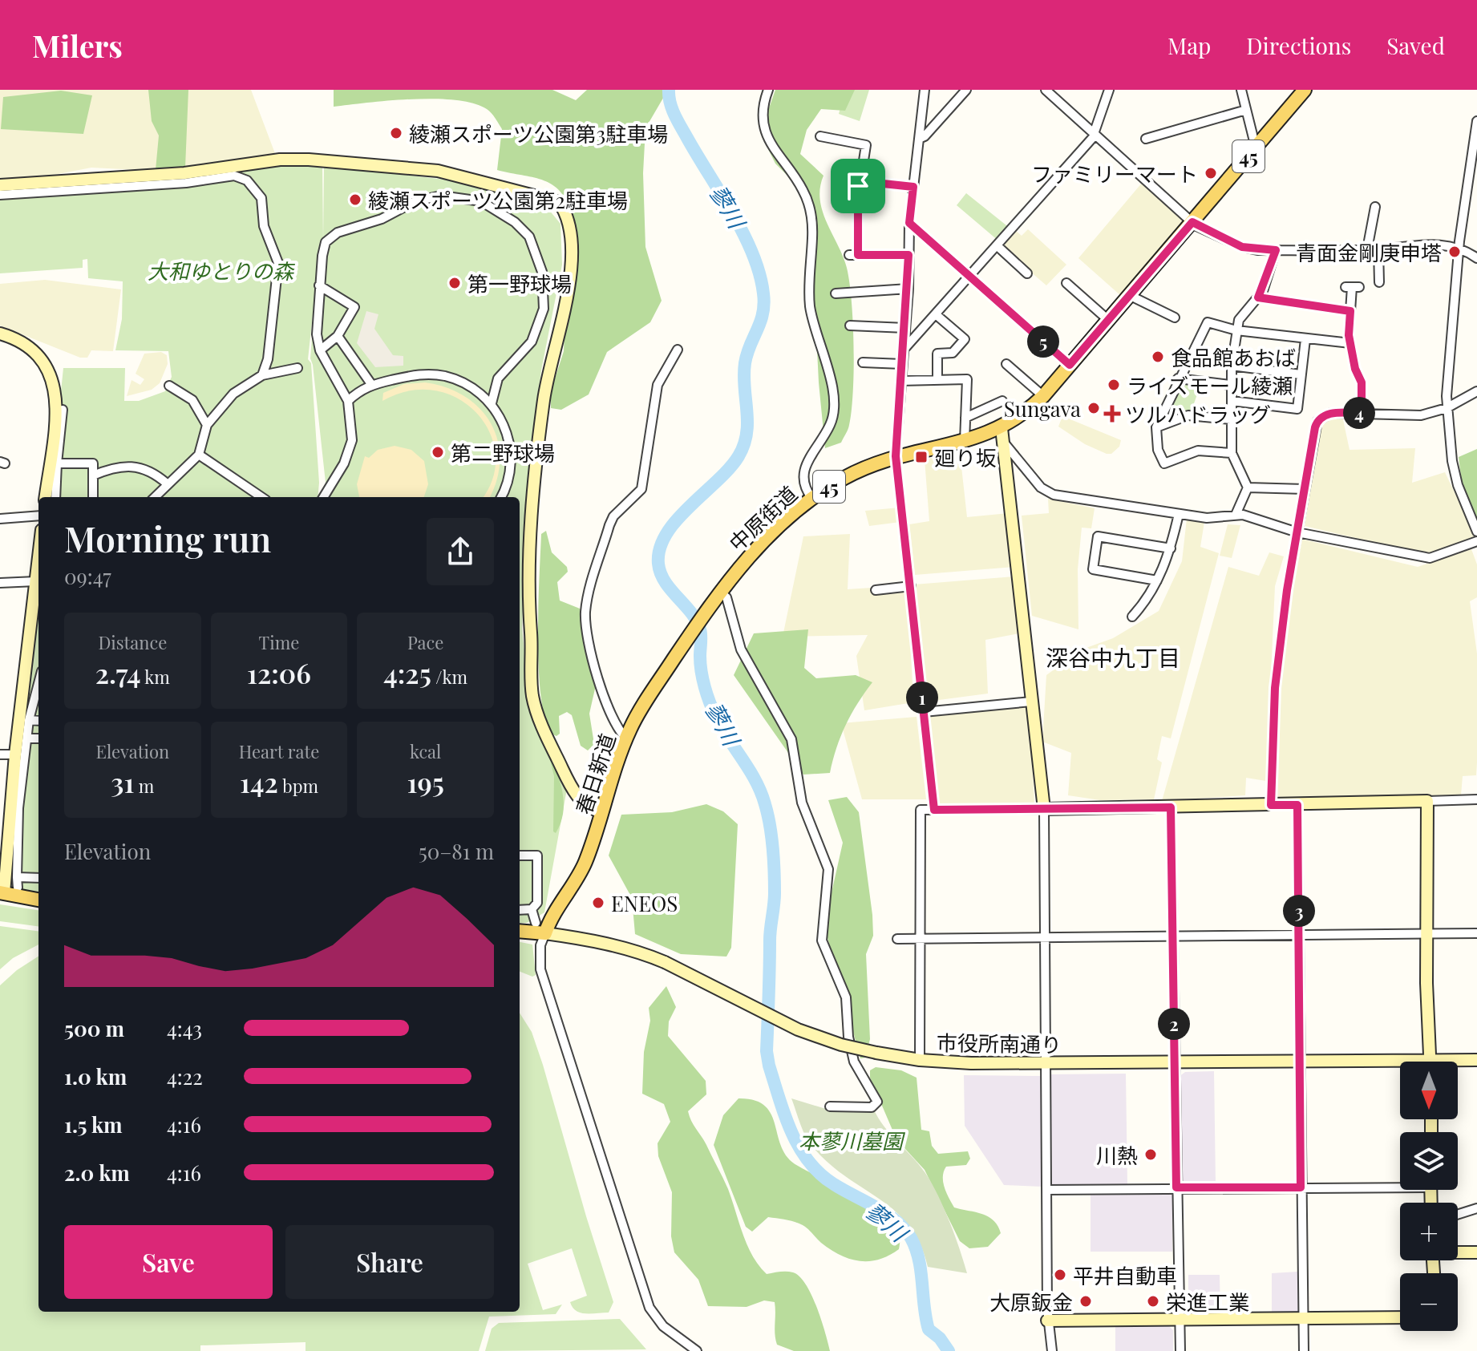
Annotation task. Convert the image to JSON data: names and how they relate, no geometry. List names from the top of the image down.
{
  "streets": {
    "main road": ["45", "中原街道", "春日新道"],
    "street": ["市役所南通り"]
  },
  "crossings": [
    ["中原街道", "春日新道"],
    ["春日新道", "市役所南通り"]
  ],
  "districts": ["深谷中九丁目"],
  "water": ["蓼川"],
  "parks": ["大和ゆとりの森", "本蓼川墓園"],
  "places": {
    "other": [
      "綾瀬スポーツ公園第3駐車場",
      "ファミリーマート",
      "綾瀬スポーツ公園第2駐車場",
      "青面金剛庚申塔",
      "第一野球場",
      "食品館あおば",
      "ライズモール綾瀬",
      "Sungava",
      "第二野球場",
      "ENEOS",
      "川熱",
      "平井自動車",
      "大原鈑金",
      "栄進工業"
    ],
    "health": ["ツルハドラッグ"],
    "transit": ["廻り坂"]
  },
  "north": "bottom",
  "page": {
    "header": "Milers",
    "nav": ["Map", "Directions", "Saved"],
    "pins": [
      "5",
      "4",
      "1",
      "3",
      "2"
    ],
    "heading": ["Morning run", "09:47"],
    "stats": [
      ["Distance", "2.74 km"],
      ["Time", "12:06"],
      ["Pace", "4:25 /km"],
      ["Elevation", "31 m"],
      ["Heart rate", "142 bpm"],
      ["kcal", "195"]
    ],
    "chart": ["Elevation", "50–81 m"],
    "list": [
      {
        "name": "500 m",
        "note": "4:43"
      },
      {
        "name": "1.0 km",
        "note": "4:22"
      },
      {
        "name": "1.5 km",
        "note": "4:16"
      },
      {
        "name": "2.0 km",
        "note": "4:16"
      }
    ],
    "map_buttons": ["+", "−"],
    "buttons": ["Save", "Share"]
  }
}
